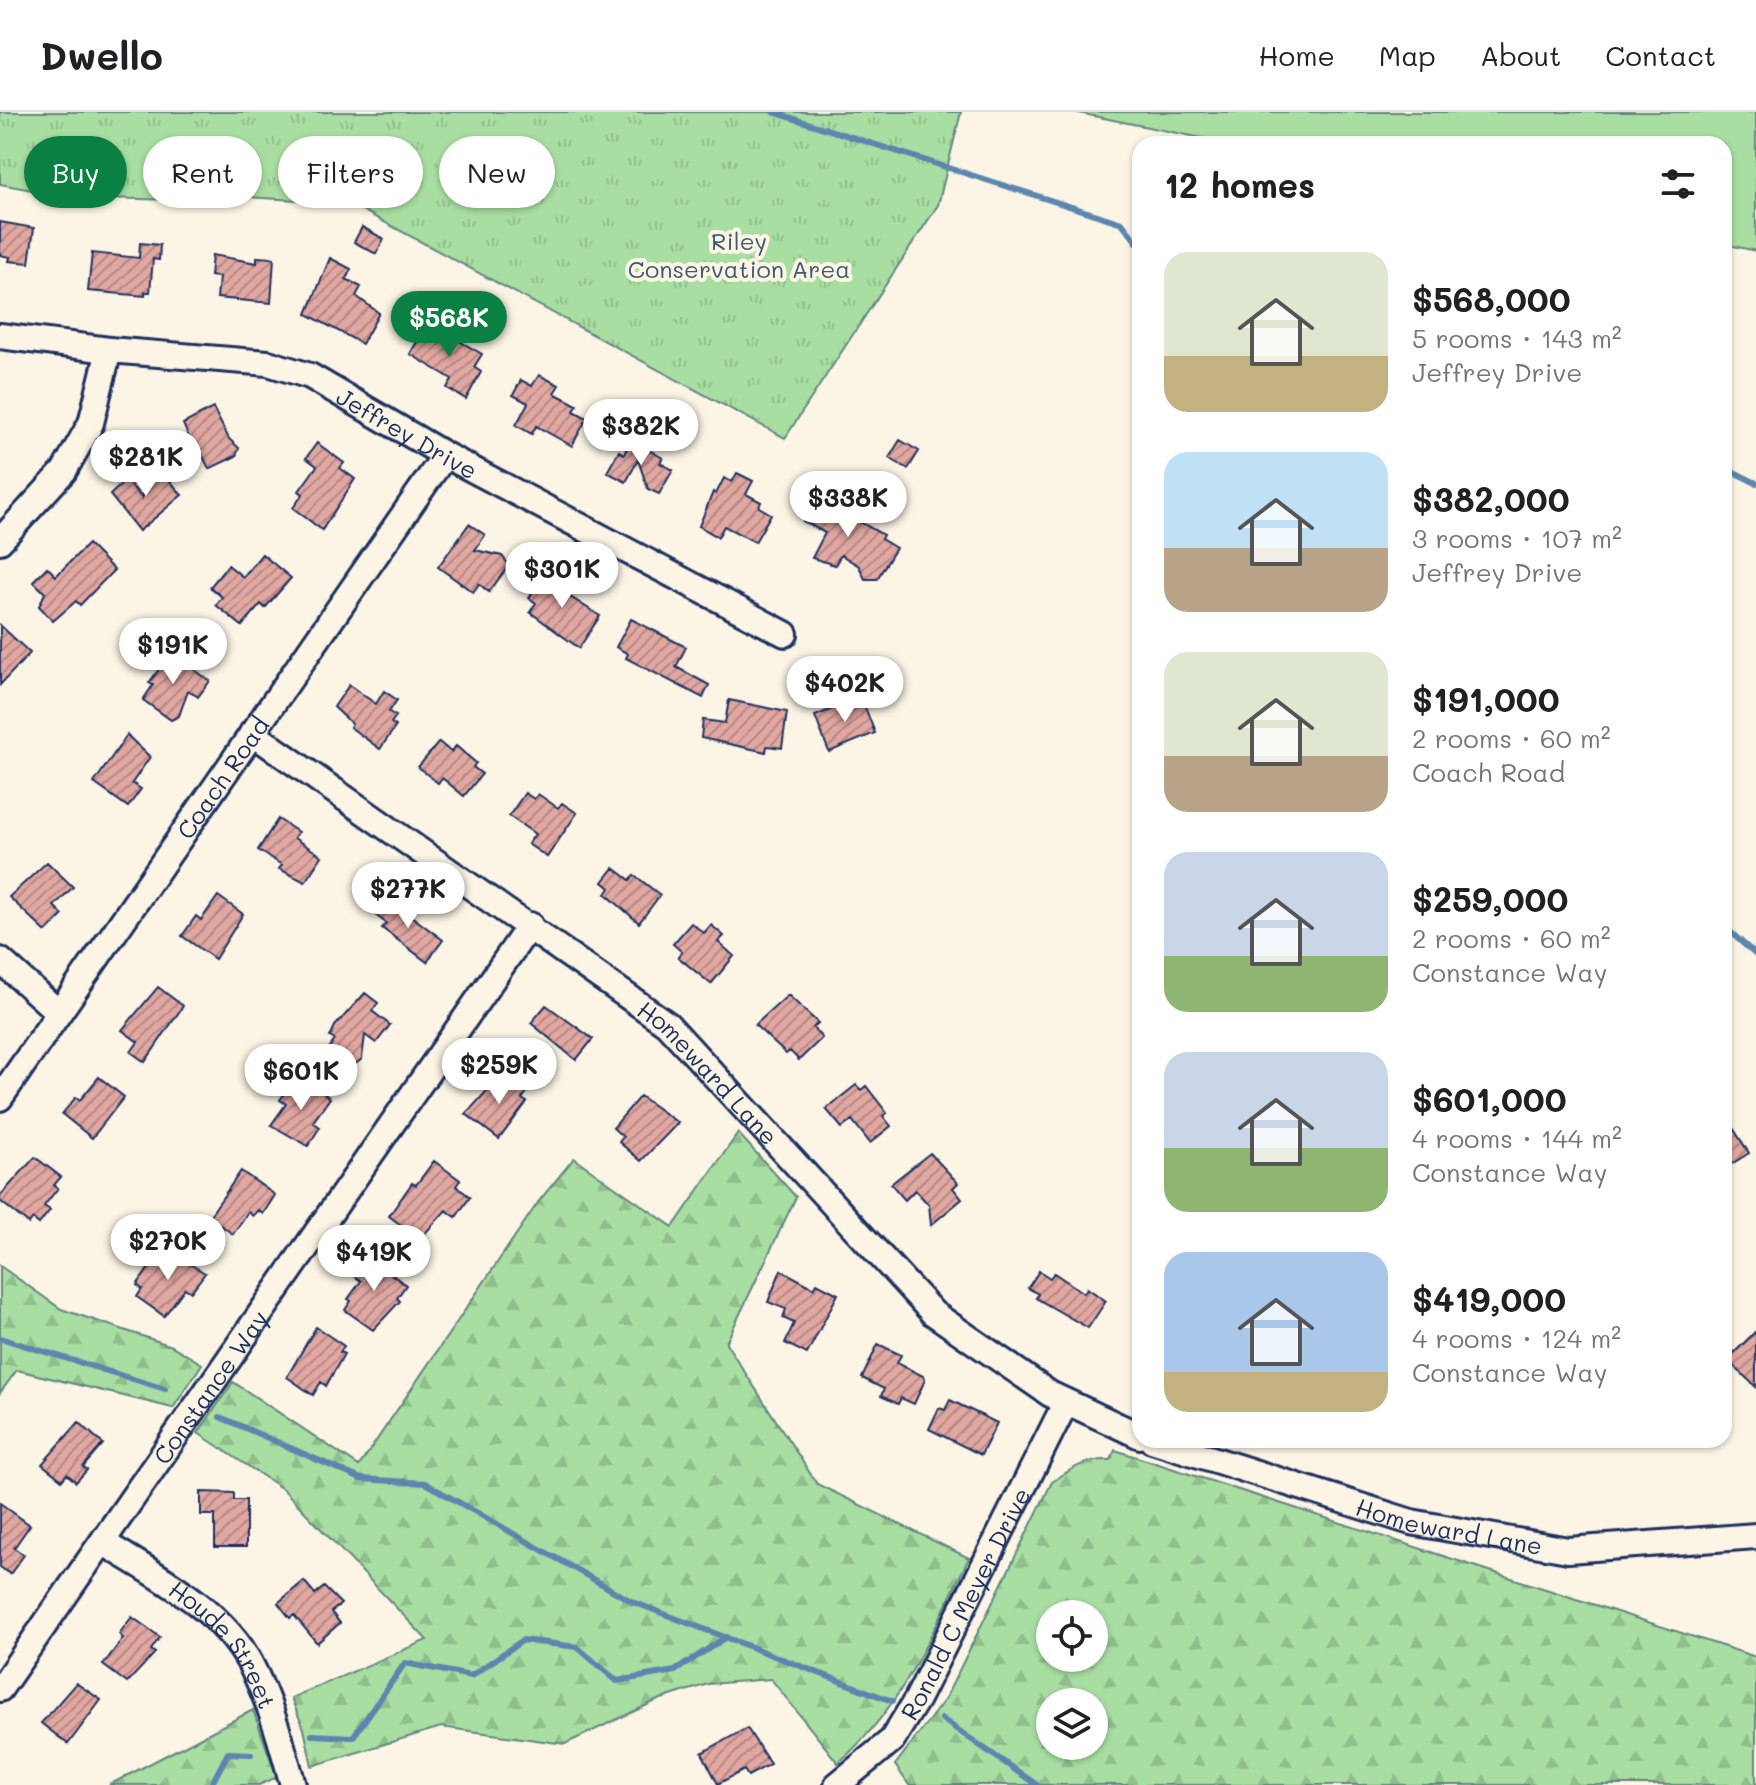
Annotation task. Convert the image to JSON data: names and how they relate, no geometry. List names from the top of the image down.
{
  "streets": {
    "street": [
      "Jeffrey Drive",
      "Coach Road",
      "Homeward Lane",
      "Constance Way",
      "Ronald C Meyer Drive",
      "Houde Street"
    ]
  },
  "crossings": [
    ["Jeffrey Drive", "Coach Road"],
    ["Coach Road", "Homeward Lane"],
    ["Homeward Lane", "Constance Way"],
    ["Homeward Lane", "Ronald C Meyer Drive"],
    ["Constance Way", "Houde Street"]
  ],
  "parks": ["Riley Conservation Area"],
  "page": {
    "header": "Dwello",
    "nav": [
      "Home",
      "Map",
      "About",
      "Contact"
    ],
    "chip": [
      "Buy",
      "Rent",
      "Filters",
      "New"
    ],
    "heading": "12 homes",
    "list": [
      {
        "name": "$568,000",
        "note": "5 rooms · 143 m² · Jeffrey Drive"
      },
      {
        "name": "$382,000",
        "note": "3 rooms · 107 m² · Jeffrey Drive"
      },
      {
        "name": "$191,000",
        "note": "2 rooms · 60 m² · Coach Road"
      },
      {
        "name": "$259,000",
        "note": "2 rooms · 60 m² · Constance Way"
      },
      {
        "name": "$601,000",
        "note": "4 rooms · 144 m² · Constance Way"
      },
      {
        "name": "$419,000",
        "note": "4 rooms · 124 m² · Constance Way"
      }
    ],
    "price": [
      "$568K",
      "$382K",
      "$281K",
      "$338K",
      "$301K",
      "$191K",
      "$402K",
      "$277K",
      "$259K",
      "$601K",
      "$270K",
      "$419K"
    ]
  }
}
